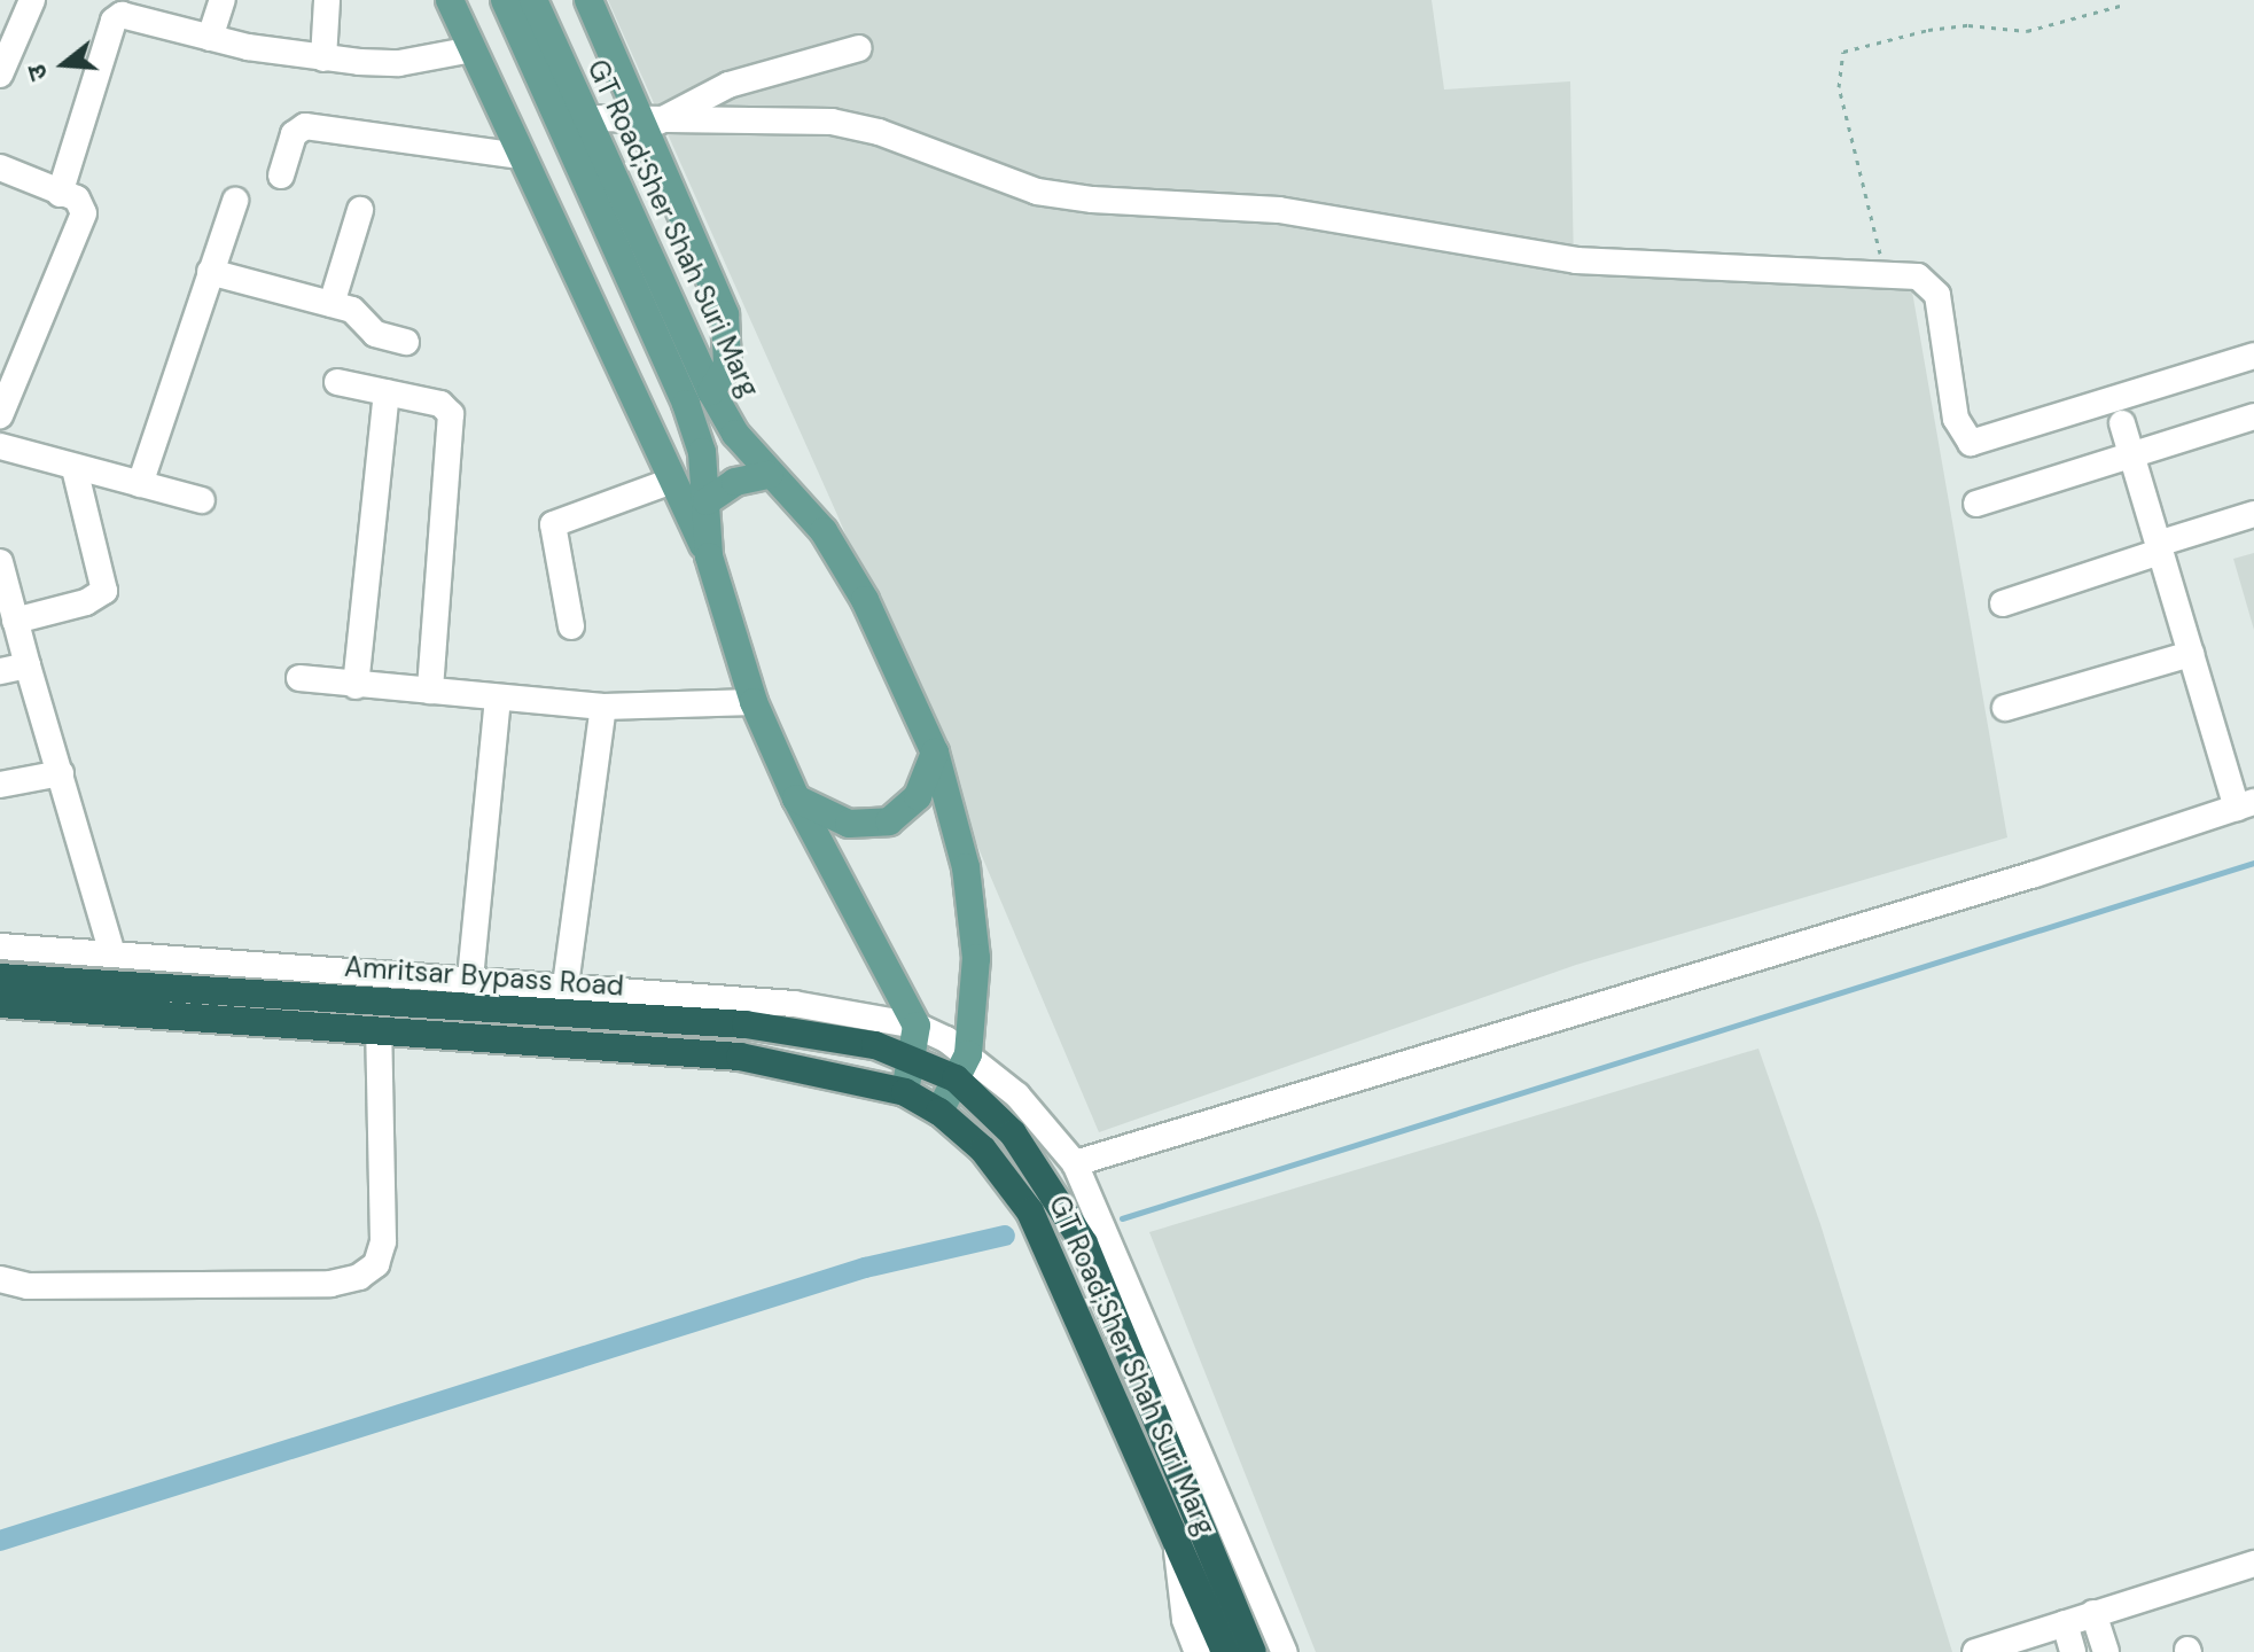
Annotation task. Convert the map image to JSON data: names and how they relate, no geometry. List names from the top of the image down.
{
  "streets": {
    "highway": ["GT Road;Sher Shah Suri Marg", "Amritsar Bypass Road"]
  },
  "crossings": [
    ["GT Road;Sher Shah Suri Marg", "Amritsar Bypass Road"]
  ],
  "north": "left"
}
